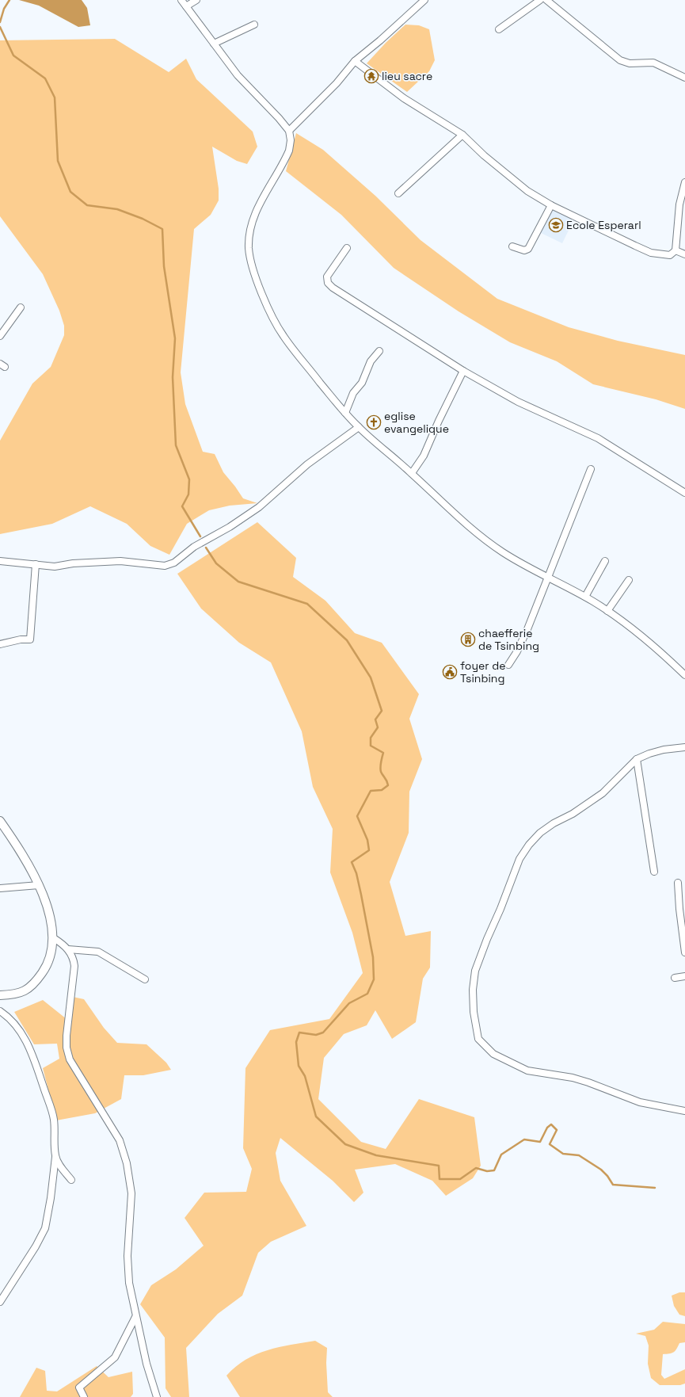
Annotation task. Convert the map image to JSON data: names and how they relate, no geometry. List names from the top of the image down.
{
  "places": {
    "temple": ["lieu sacre"],
    "school or university": ["Ecole Esperarl"],
    "church": ["eglise evangelique"],
    "building": ["chaefferie de Tsinbing"],
    "public building": ["foyer de Tsinbing"]
  }
}
